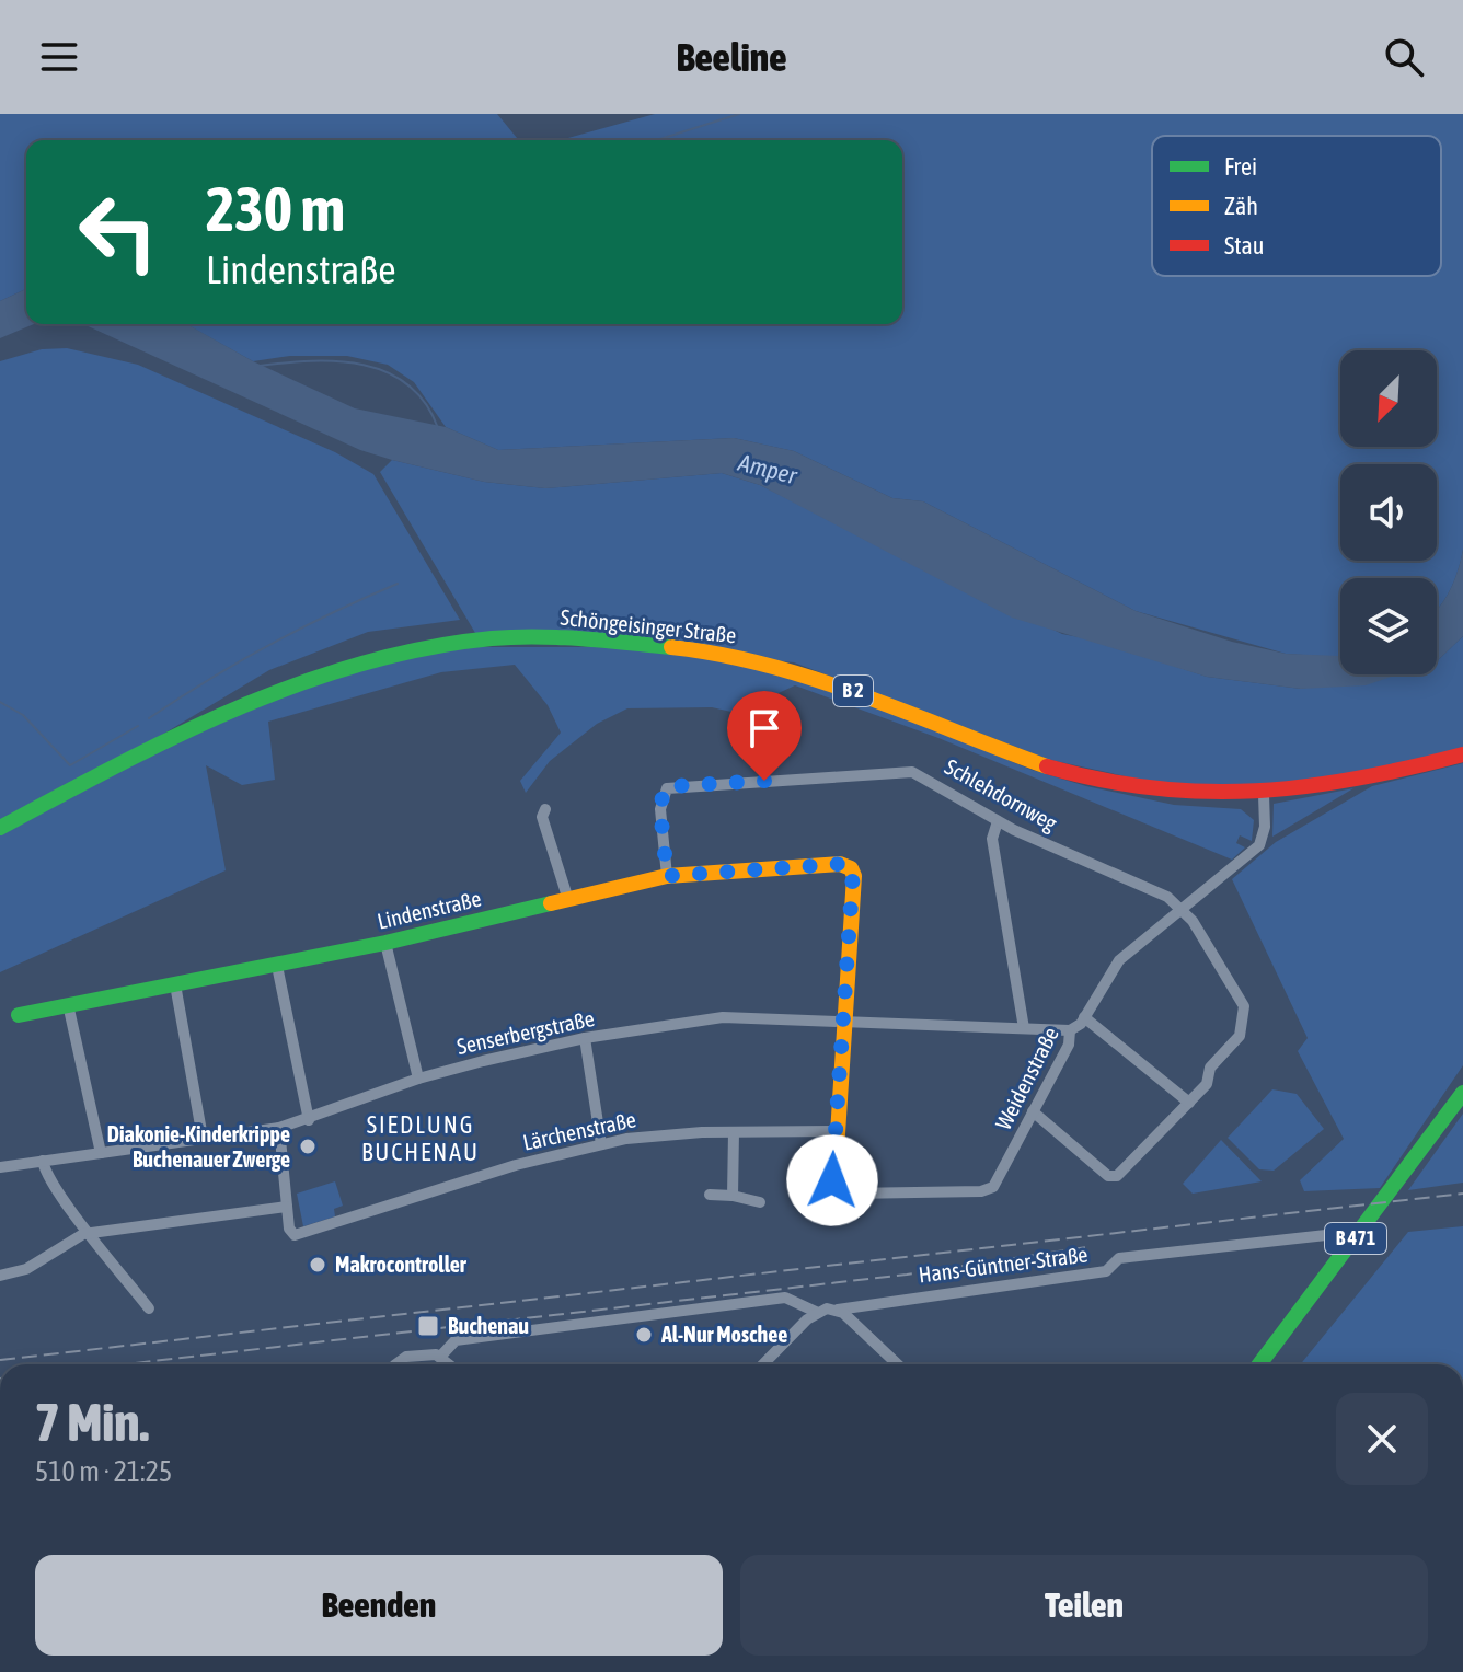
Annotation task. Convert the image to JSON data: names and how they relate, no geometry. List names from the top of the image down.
{
  "streets": {
    "main road": [
      "Schöngeisinger Straße",
      "B 2",
      "Lindenstraße",
      "B 471"
    ],
    "street": [
      "Schlehdornweg",
      "Senserbergstraße",
      "Weidenstraße",
      "Lärchenstraße",
      "Hans-Güntner-Straße"
    ]
  },
  "crossings": [
    ["Schöngeisinger Straße", "Weidenstraße"],
    ["Schlehdornweg", "Lindenstraße"],
    ["Schlehdornweg", "Weidenstraße"],
    ["Lindenstraße", "Senserbergstraße"],
    ["Senserbergstraße", "Weidenstraße"]
  ],
  "districts": ["SIEDLUNG BUCHENAU"],
  "water": ["Amper"],
  "places": {
    "other": ["Diakonie-Kinderkrippe Buchenauer Zwerge", "Makrocontroller", "Al-Nur Moschee"],
    "transit": ["Buchenau"]
  },
  "legend": ["Frei", "Zäh", "Stau"],
  "north": "bottom left",
  "page": {
    "header": "Beeline",
    "turn": ["230 m", "Lindenstraße"],
    "heading": ["7 Min.", "510 m · 21:25"],
    "buttons": ["Beenden", "Teilen"]
  }
}
